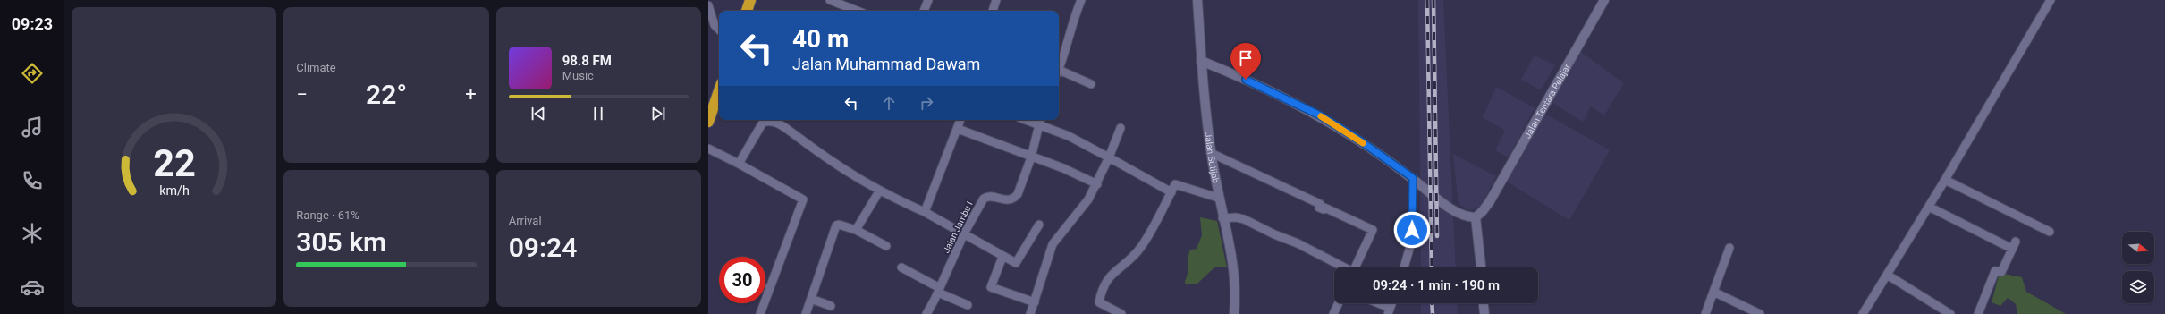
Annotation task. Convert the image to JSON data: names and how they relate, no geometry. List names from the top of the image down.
{
  "streets": {
    "main road": ["Jalan Tentara Pelajar", "Jalan Sutijab"],
    "street": ["Jalan Jambu I"]
  },
  "north": "right",
  "page": {
    "tabs": "09:23",
    "tile": [
      "Climate",
      ["Range · 61%", "305 km"],
      ["Arrival", "09:24"]
    ],
    "turn": ["40 m", "Jalan Muhammad Dawam"],
    "song": ["98.8 FM", "Music"],
    "heat": ["−", "22°", "+"],
    "limit": "30",
    "trip": "09:24 · 1 min · 190 m",
    "gauge": ["22", "km/h"]
  }
}
